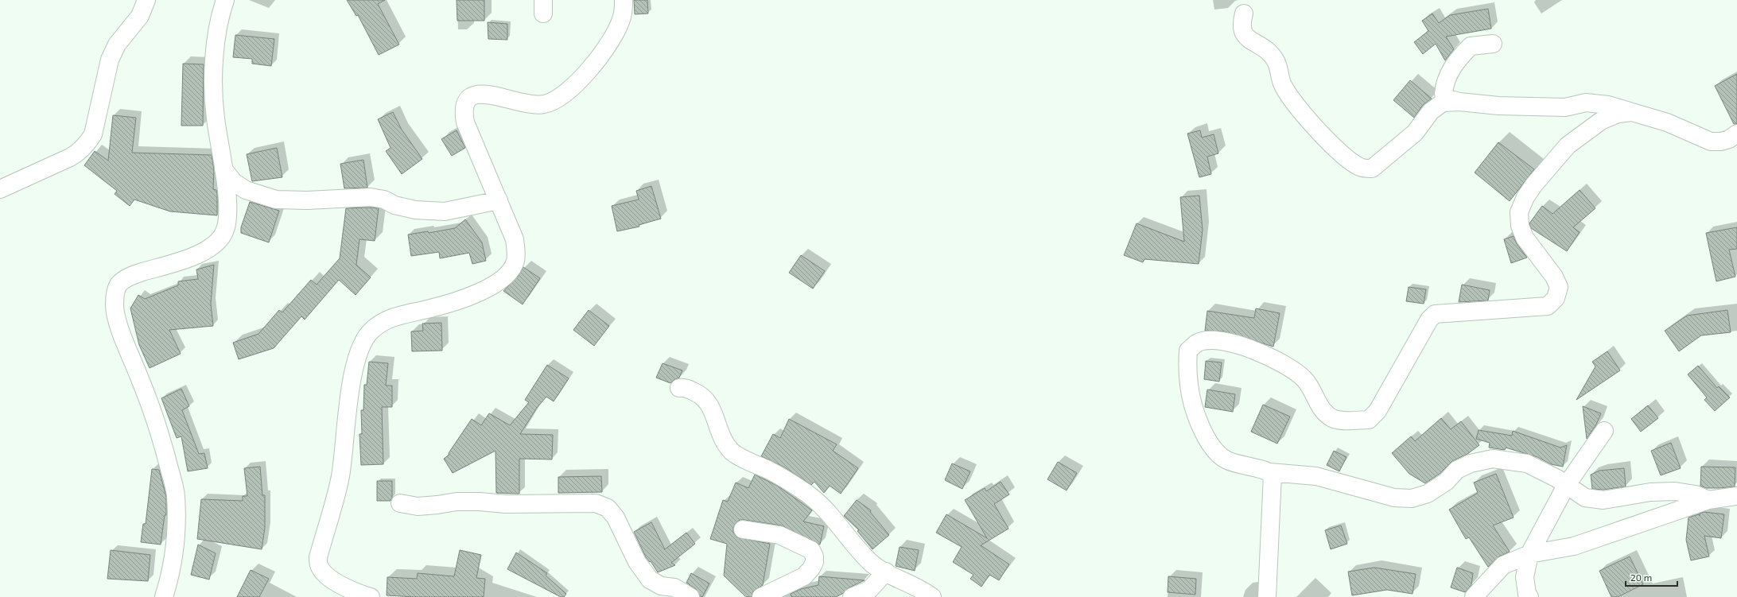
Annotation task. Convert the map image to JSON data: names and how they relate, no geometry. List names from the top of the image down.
{
  "scale_bar": "20 m"
}
